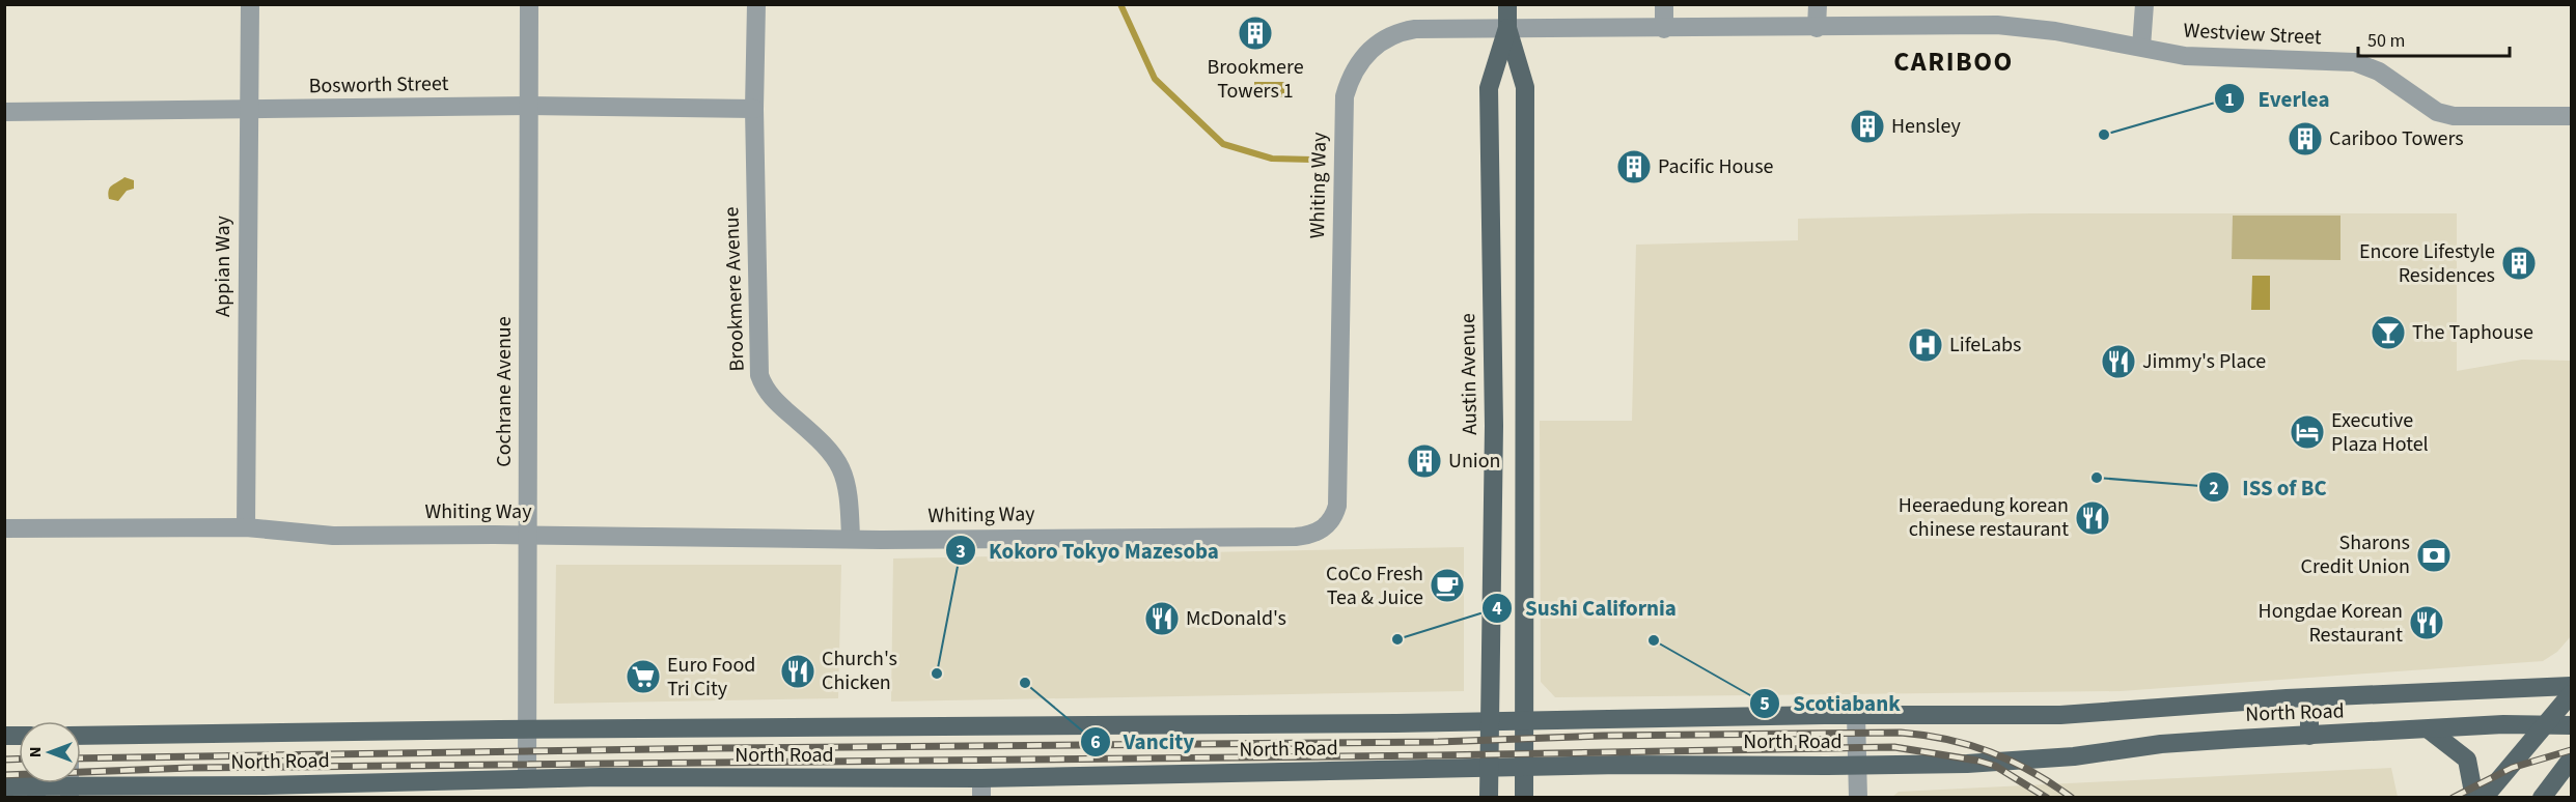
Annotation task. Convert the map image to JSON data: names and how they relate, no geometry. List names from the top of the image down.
{
  "streets": {
    "main road": ["Austin Avenue", "North Road"],
    "street": [
      "Westview Street",
      "Bosworth Street",
      "Whiting Way",
      "Appian Way",
      "Brookmere Avenue",
      "Cochrane Avenue"
    ]
  },
  "crossings": [
    ["Westview Street", "Whiting Way"],
    ["Westview Street", "Austin Avenue"],
    ["Bosworth Street", "Appian Way"],
    ["Bosworth Street", "Brookmere Avenue"],
    ["Bosworth Street", "Cochrane Avenue"],
    ["Whiting Way", "Appian Way"],
    ["Whiting Way", "Brookmere Avenue"],
    ["Whiting Way", "Austin Avenue"],
    ["Whiting Way", "Cochrane Avenue"],
    ["Austin Avenue", "North Road"],
    ["Cochrane Avenue", "North Road"]
  ],
  "districts": ["CARIBOO"],
  "places": {
    "building": [
      "Brookmere Towers 1",
      "Hensley",
      "Cariboo Towers",
      "Pacific House",
      "Encore Lifestyle Residences",
      "Union"
    ],
    "other": [
      "Everlea",
      "ISS of BC",
      "Sushi California",
      "Scotiabank",
      "Kokoro Tokyo Mazesoba",
      "Vancity"
    ],
    "bar": ["The Taphouse"],
    "hospital": ["LifeLabs"],
    "restaurant": [
      "Jimmy's Place",
      "Heeraedung korean chinese restaurant",
      "McDonald's",
      "Hongdae Korean Restaurant",
      "Church's Chicken"
    ],
    "hotel": ["Executive Plaza Hotel"],
    "bank": ["Sharons Credit Union"],
    "cafe": ["CoCo Fresh Tea & Juice"],
    "supermarket": ["Euro Food Tri City"]
  },
  "scale_bar": "50 m",
  "north": "left"
}
